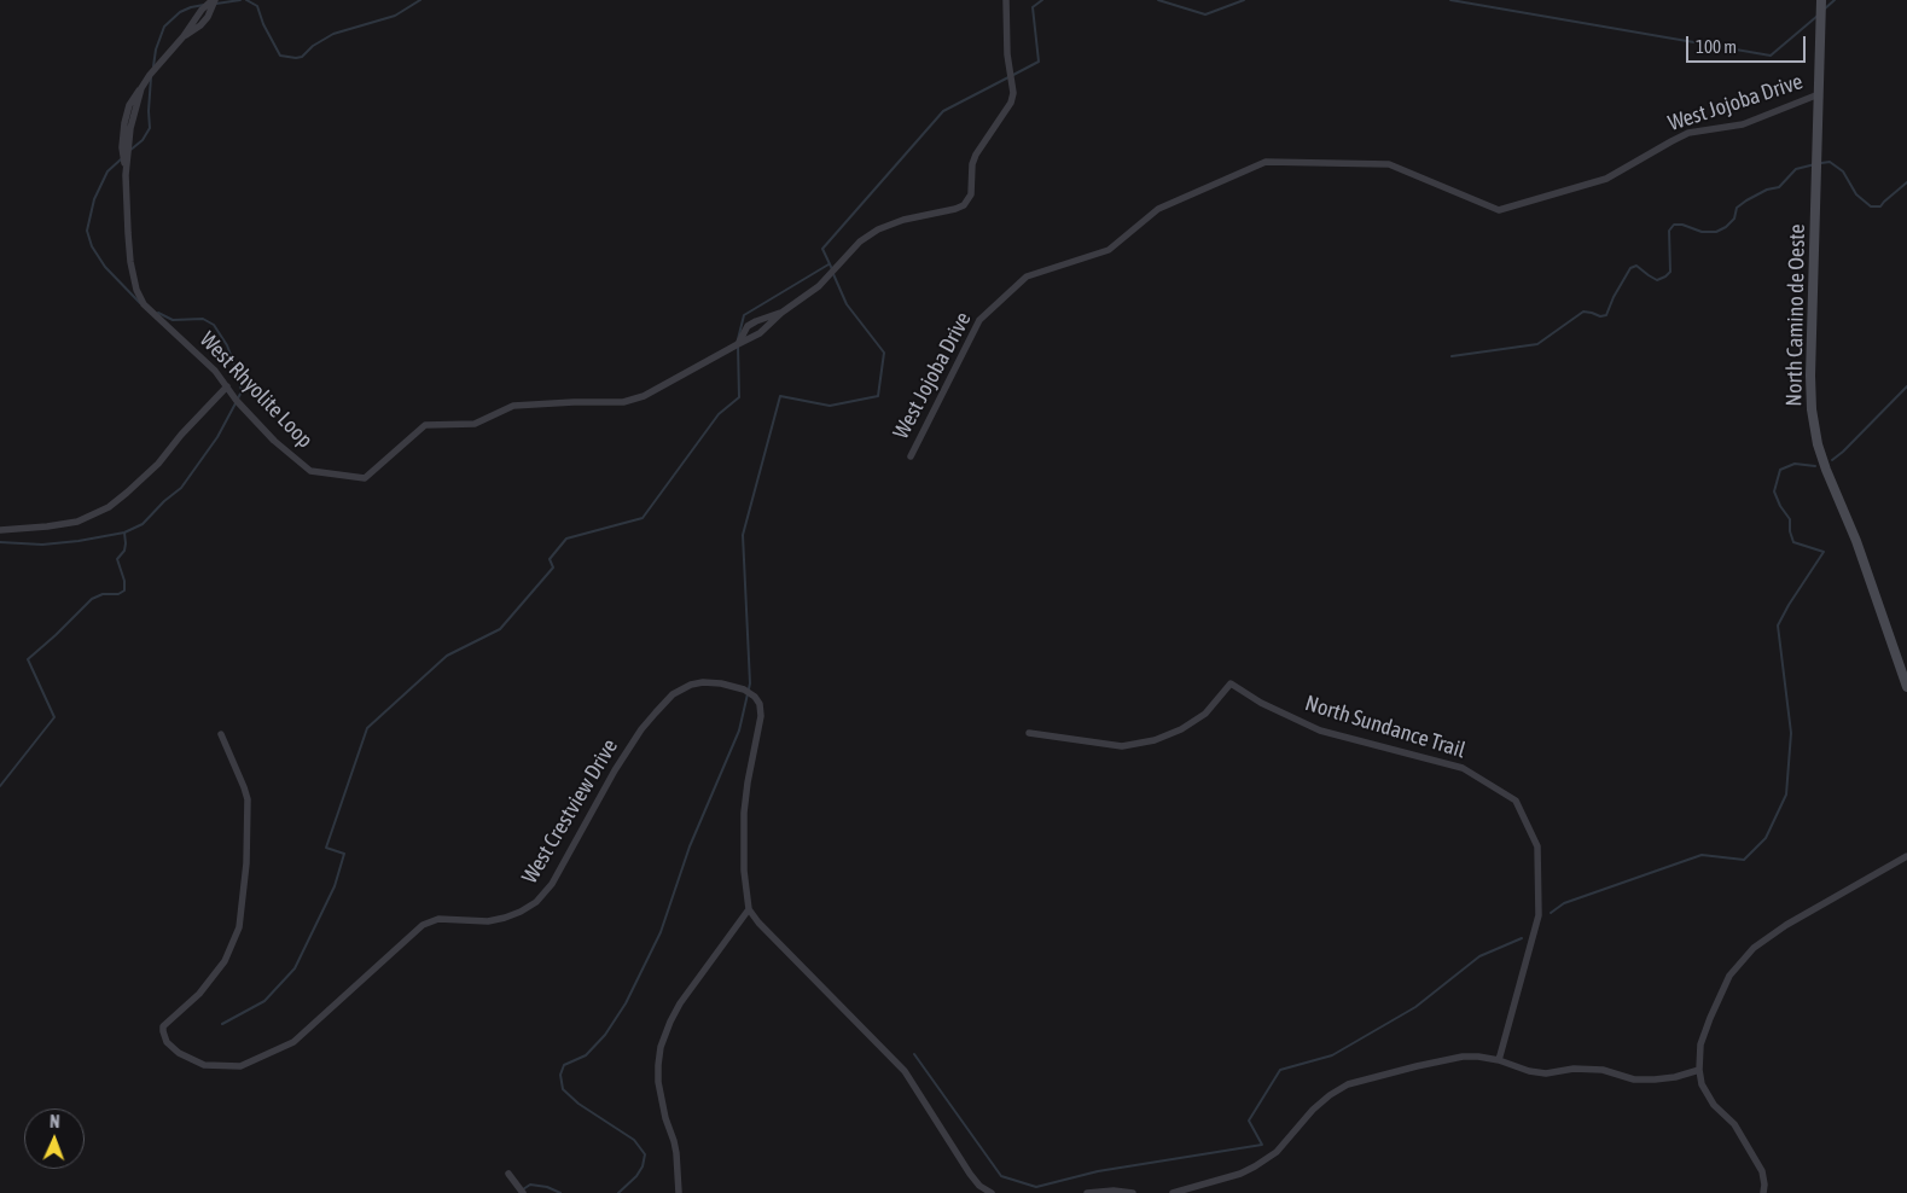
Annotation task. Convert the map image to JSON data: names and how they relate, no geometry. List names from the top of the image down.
{
  "streets": {
    "street": [
      "West Jojoba Drive",
      "North Camino de Oeste",
      "West Rhyolite Loop",
      "North Sundance Trail",
      "West Crestview Drive"
    ]
  },
  "crossings": [
    ["West Jojoba Drive", "North Camino de Oeste"]
  ],
  "scale_bar": "100 m",
  "north": "top"
}
